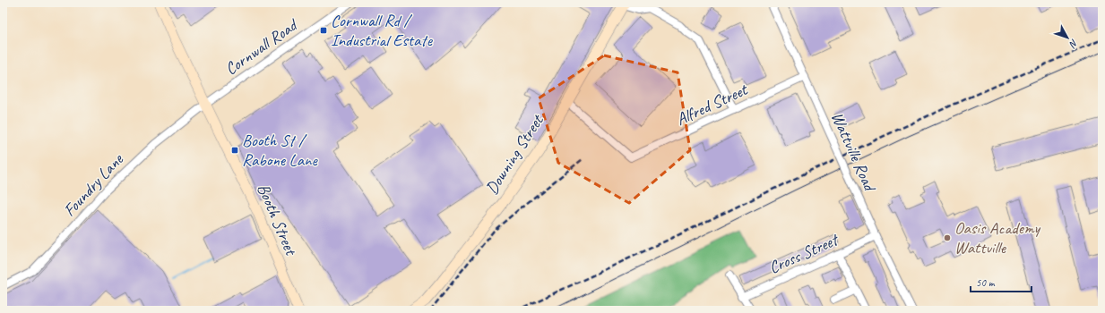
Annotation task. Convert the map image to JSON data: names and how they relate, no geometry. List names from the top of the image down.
{
  "streets": {
    "street": [
      "Cornwall Road",
      "Alfred Street",
      "Wattville Road",
      "Downing Street",
      "Foundry Lane",
      "Booth Street",
      "Cross Street"
    ]
  },
  "crossings": [
    ["Cornwall Road", "Foundry Lane"],
    ["Cornwall Road", "Booth Street"],
    ["Alfred Street", "Wattville Road"],
    ["Alfred Street", "Downing Street"],
    ["Wattville Road", "Cross Street"],
    ["Foundry Lane", "Booth Street"]
  ],
  "places": {
    "transit": ["Cornwall Rd / Industrial Estate", "Booth St / Rabone Lane"],
    "other": ["Oasis Academy Wattville"]
  },
  "scale_bar": "50 m",
  "north": "bottom right"
}
